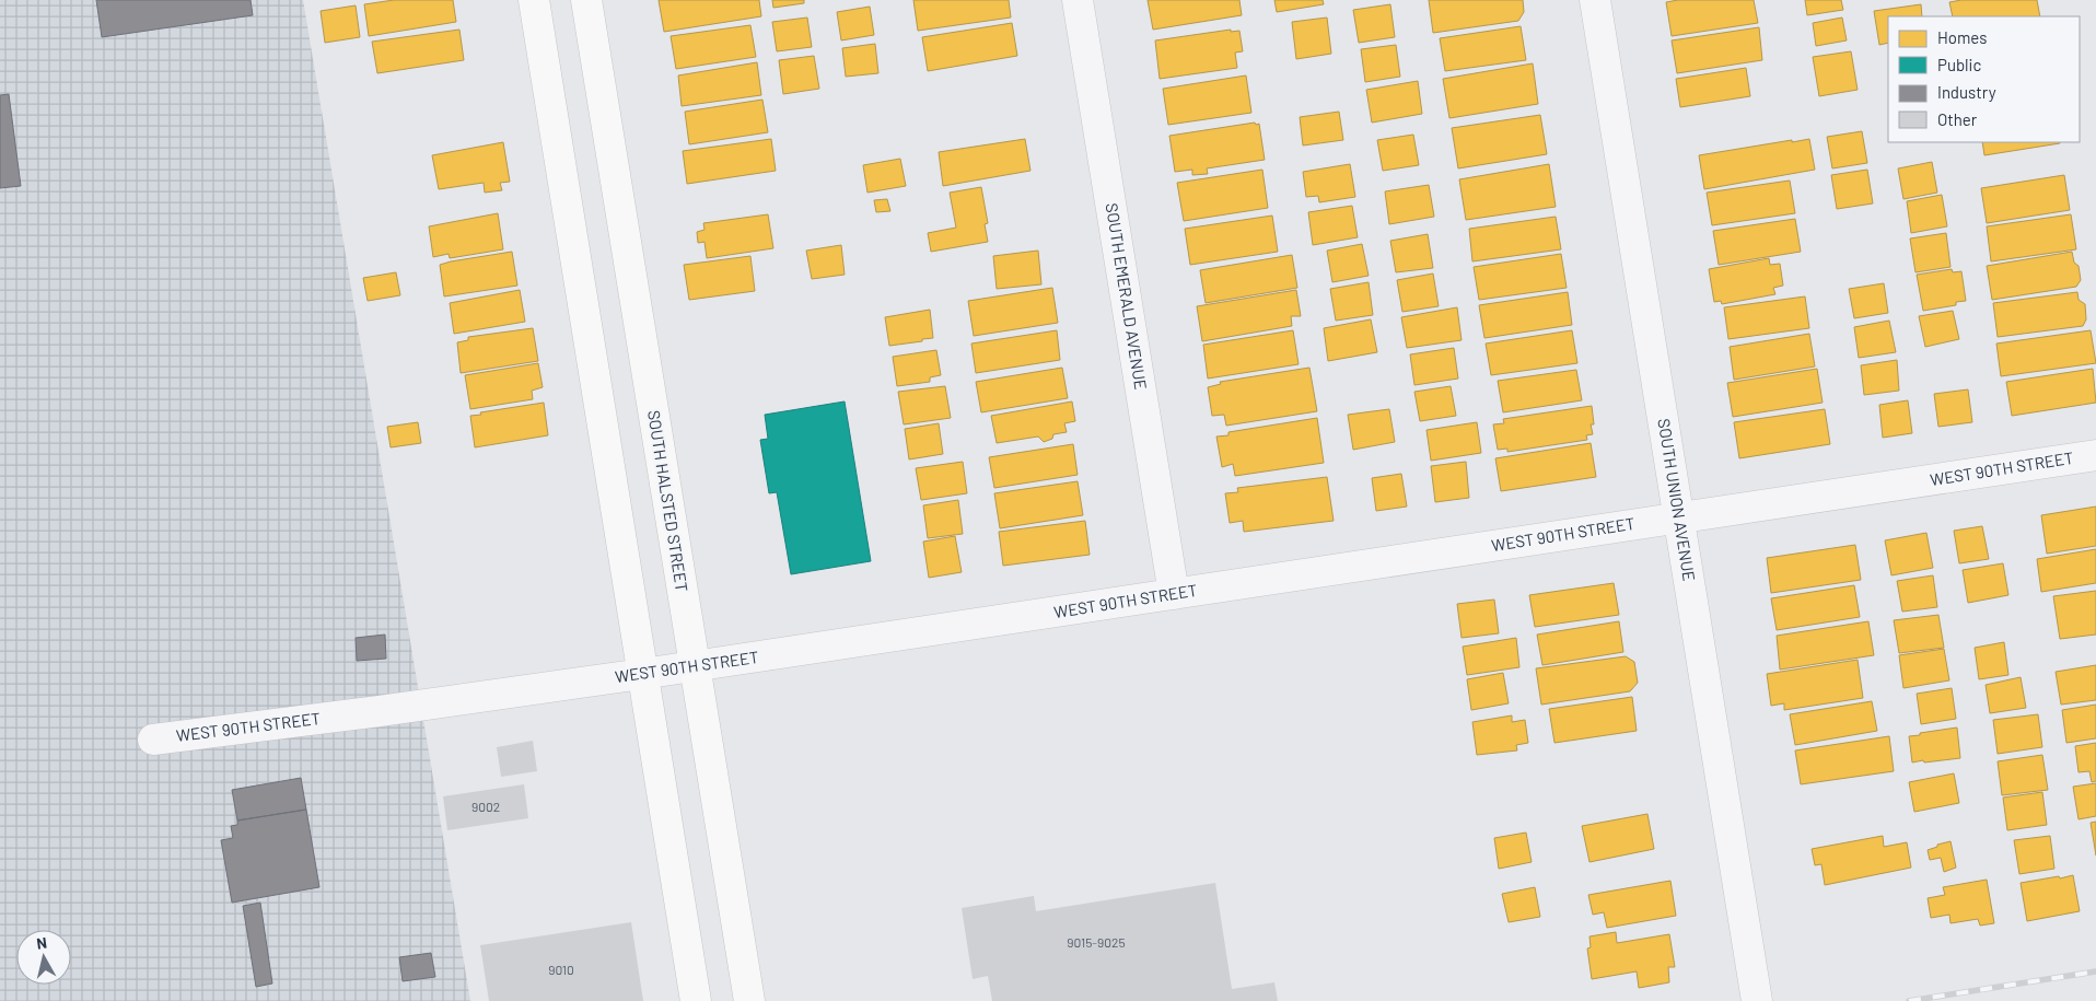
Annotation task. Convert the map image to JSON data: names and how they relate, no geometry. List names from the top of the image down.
{
  "streets": {
    "main road": ["SOUTH HALSTED STREET"],
    "street": ["SOUTH EMERALD AVENUE", "WEST 90TH STREET", "SOUTH UNION AVENUE"]
  },
  "crossings": [
    ["SOUTH EMERALD AVENUE", "WEST 90TH STREET"],
    ["WEST 90TH STREET", "SOUTH UNION AVENUE"],
    ["WEST 90TH STREET", "SOUTH HALSTED STREET"]
  ],
  "house_numbers": ["9002", "9015-9025", "9010"],
  "legend": [
    "Homes",
    "Public",
    "Industry",
    "Other"
  ],
  "north": "top"
}
